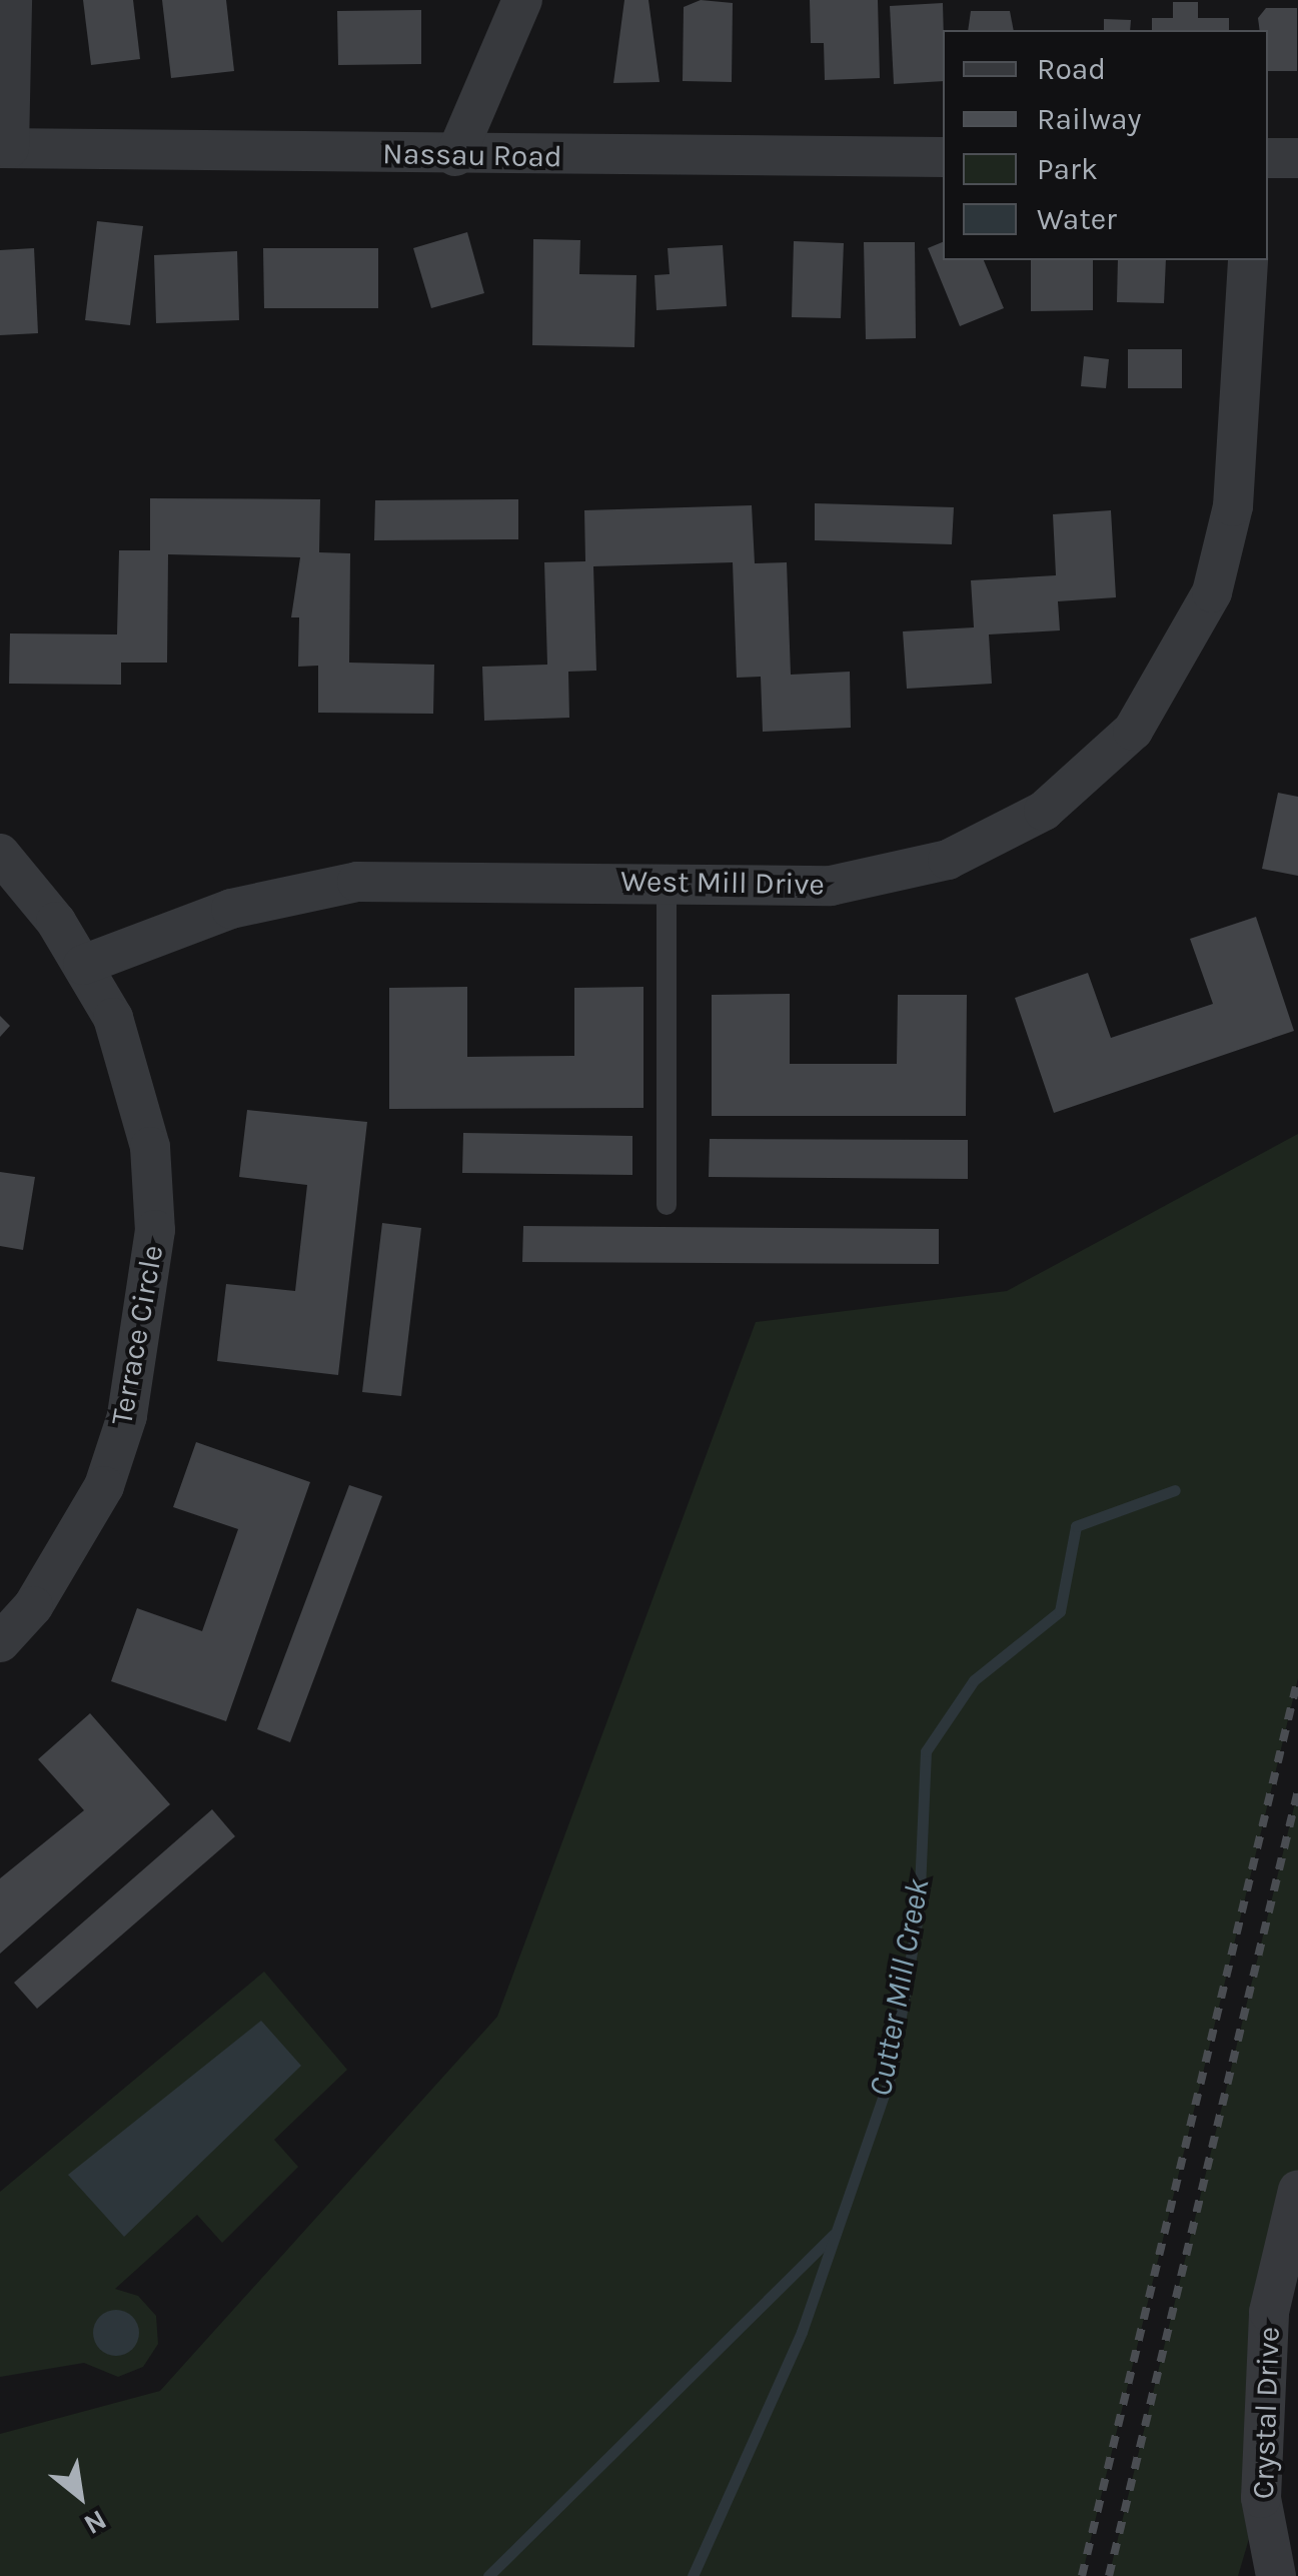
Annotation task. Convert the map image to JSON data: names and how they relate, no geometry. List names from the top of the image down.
{
  "streets": {
    "street": [
      "Nassau Road",
      "West Mill Drive",
      "Terrace Circle",
      "Crystal Drive"
    ]
  },
  "crossings": [
    ["West Mill Drive", "Terrace Circle"]
  ],
  "water": ["Cutter Mill Creek"],
  "legend": [
    "Road",
    "Railway",
    "Park",
    "Water"
  ],
  "north": "bottom right"
}
